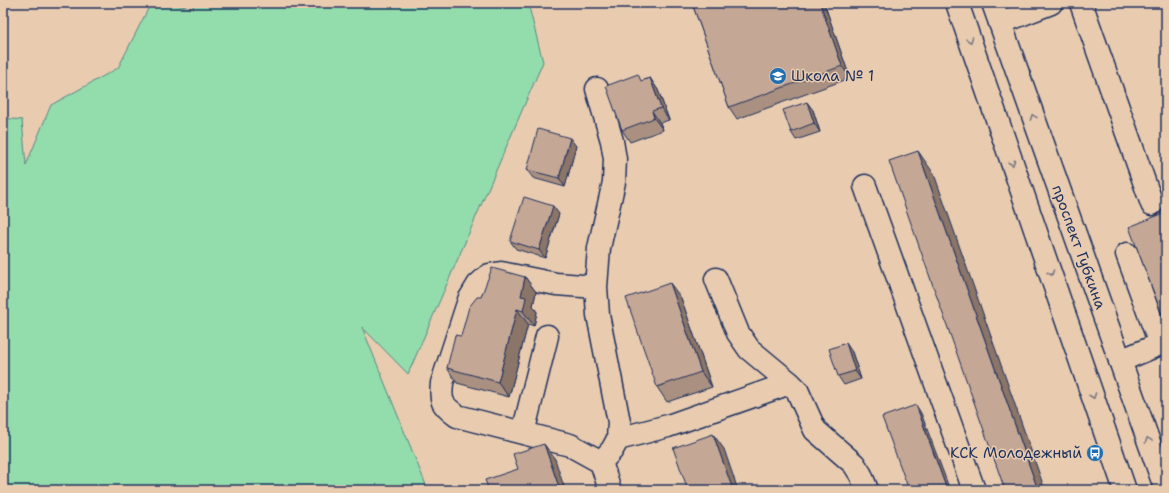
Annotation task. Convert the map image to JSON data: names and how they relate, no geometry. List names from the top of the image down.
{
  "streets": {
    "main road": ["проспект Губкина"]
  },
  "places": {
    "school or university": ["Школа № 1"],
    "bus stop": ["КСК Молодежный"]
  }
}
